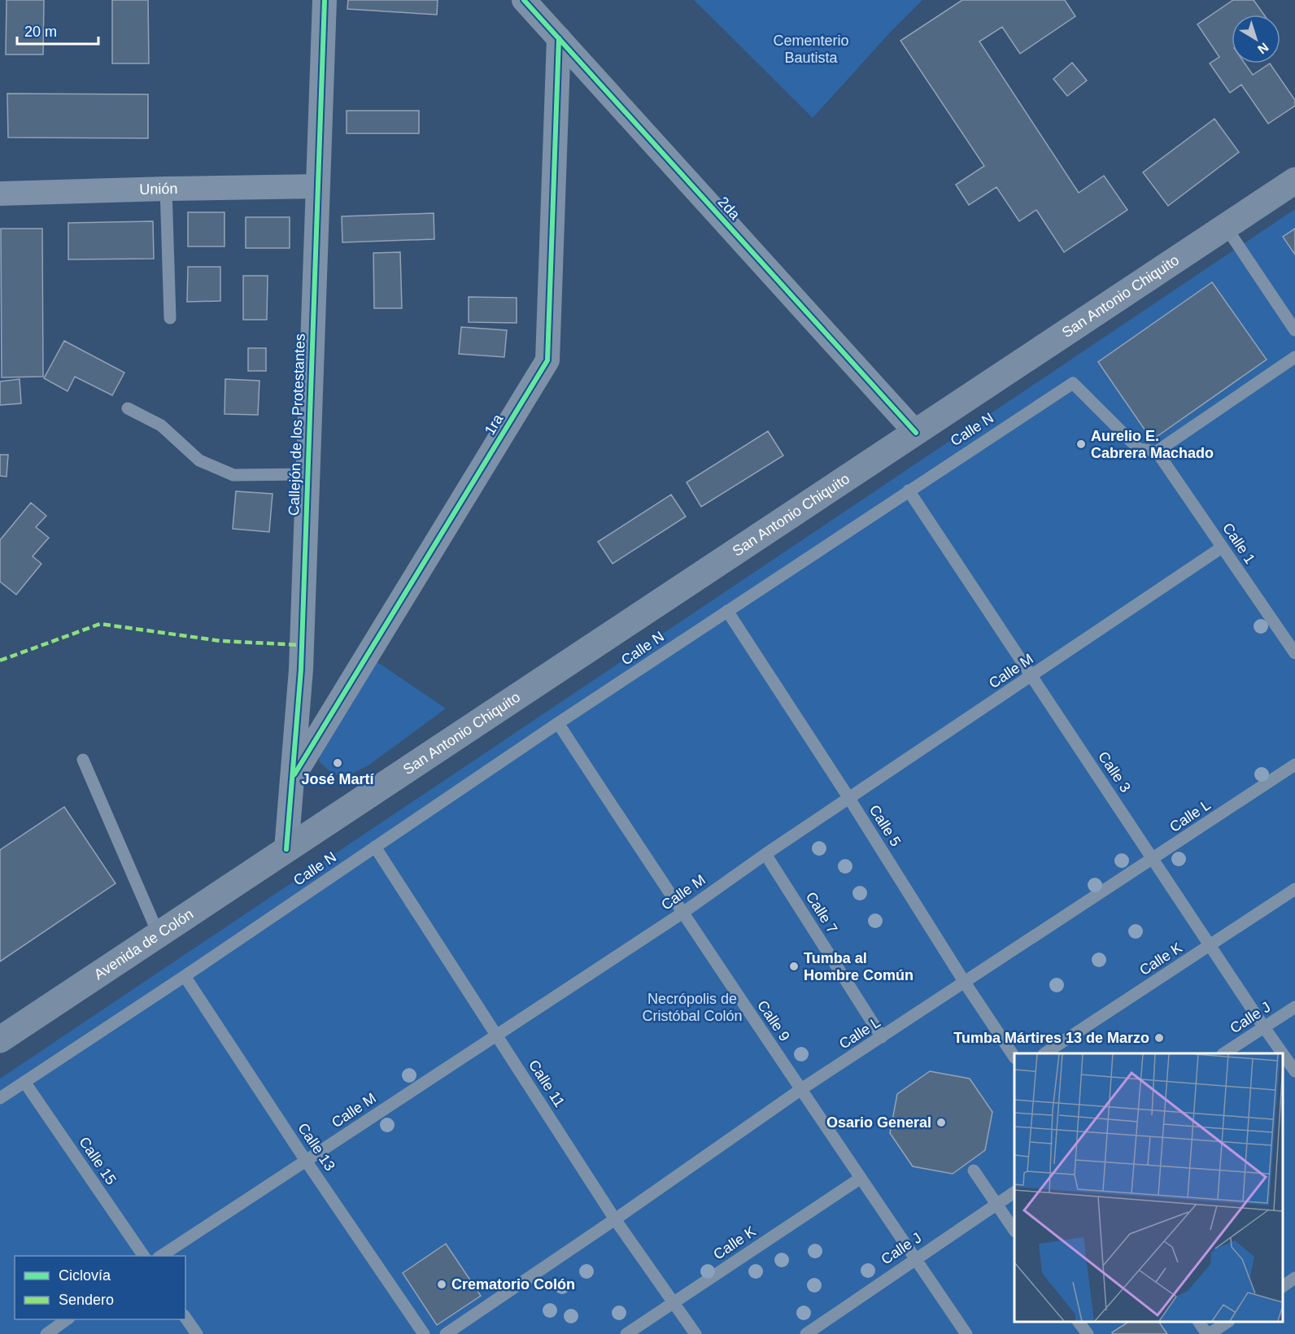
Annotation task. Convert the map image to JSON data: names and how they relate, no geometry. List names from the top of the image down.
{
  "streets": {
    "main road": ["San Antonio Chiquito", "Avenida de Colón"],
    "street": [
      "Unión",
      "2da",
      "Callejón de los Protestantes",
      "1ra"
    ],
    "lane": [
      "Calle N",
      "Calle 1",
      "Calle M",
      "Calle 3",
      "Calle L",
      "Calle 5",
      "Calle 7",
      "Calle K",
      "Calle J",
      "Calle 9",
      "Calle 11",
      "Calle 13",
      "Calle 15"
    ]
  },
  "crossings": [
    ["Unión", "Callejón de los Protestantes"],
    ["2da", "San Antonio Chiquito"],
    ["2da", "1ra"],
    ["San Antonio Chiquito", "Callejón de los Protestantes"],
    ["San Antonio Chiquito", "Avenida de Colón"],
    ["Callejón de los Protestantes", "1ra"],
    ["Callejón de los Protestantes", "Avenida de Colón"],
    ["Calle N", "Calle 1"],
    ["Calle N", "Calle 3"],
    ["Calle N", "Calle 5"],
    ["Calle N", "Calle 9"],
    ["Calle N", "Calle 11"],
    ["Calle N", "Calle 13"],
    ["Calle N", "Calle 15"],
    ["Calle 1", "Calle M"],
    ["Calle M", "Calle 3"],
    ["Calle M", "Calle 5"],
    ["Calle M", "Calle 7"],
    ["Calle M", "Calle 9"],
    ["Calle M", "Calle 11"],
    ["Calle M", "Calle 13"],
    ["Calle 3", "Calle L"],
    ["Calle 3", "Calle K"],
    ["Calle 3", "Calle J"],
    ["Calle L", "Calle 5"],
    ["Calle L", "Calle 7"],
    ["Calle L", "Calle 9"],
    ["Calle L", "Calle 11"],
    ["Calle K", "Calle 9"],
    ["Calle K", "Calle 11"],
    ["Calle J", "Calle 9"]
  ],
  "parks": ["Cementerio Bautista", "Necrópolis de Cristóbal Colón"],
  "places": [
    "Aurelio E. Cabrera Machado",
    "José Martí",
    "Tumba al Hombre Común",
    "Tumba Mártires 13 de Marzo",
    "Osario General",
    "Crematorio Colón"
  ],
  "legend": ["Ciclovía", "Sendero"],
  "scale_bar": "20 m",
  "north": "bottom right"
}
